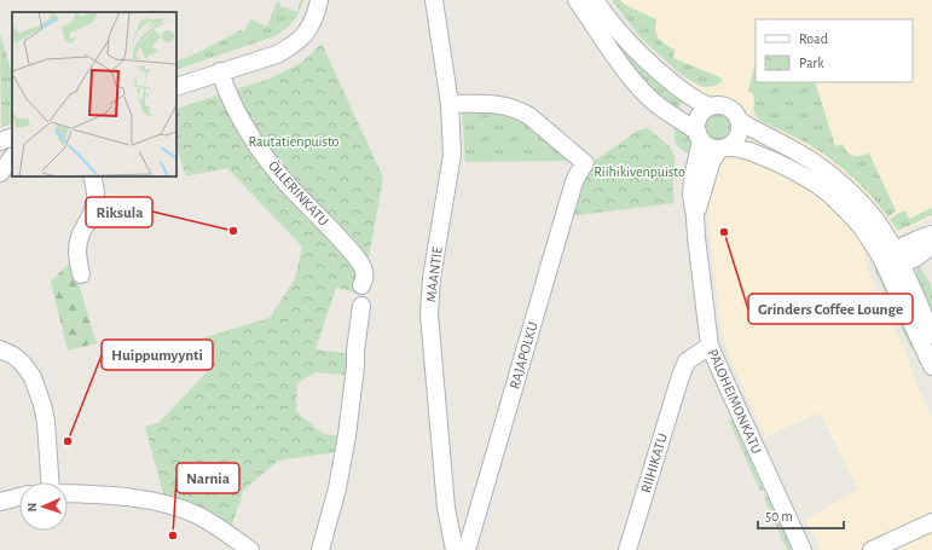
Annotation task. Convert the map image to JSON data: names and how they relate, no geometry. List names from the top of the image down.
{
  "streets": {
    "street": [
      "ÖLLERINKATU",
      "MAANTIE",
      "RAJAPOLKU",
      "PALOHEIMONKATU",
      "RIIHIKATU"
    ]
  },
  "crossings": [
    ["MAANTIE", "RAJAPOLKU"],
    ["PALOHEIMONKATU", "RIIHIKATU"]
  ],
  "parks": ["Rautatienpuisto", "Riihikivenpuisto"],
  "places": [
    "Riksula",
    "Grinders Coffee Lounge",
    "Huippumyynti",
    "Narnia"
  ],
  "legend": ["Road", "Park"],
  "scale_bar": "50 m",
  "north": "left"
}
